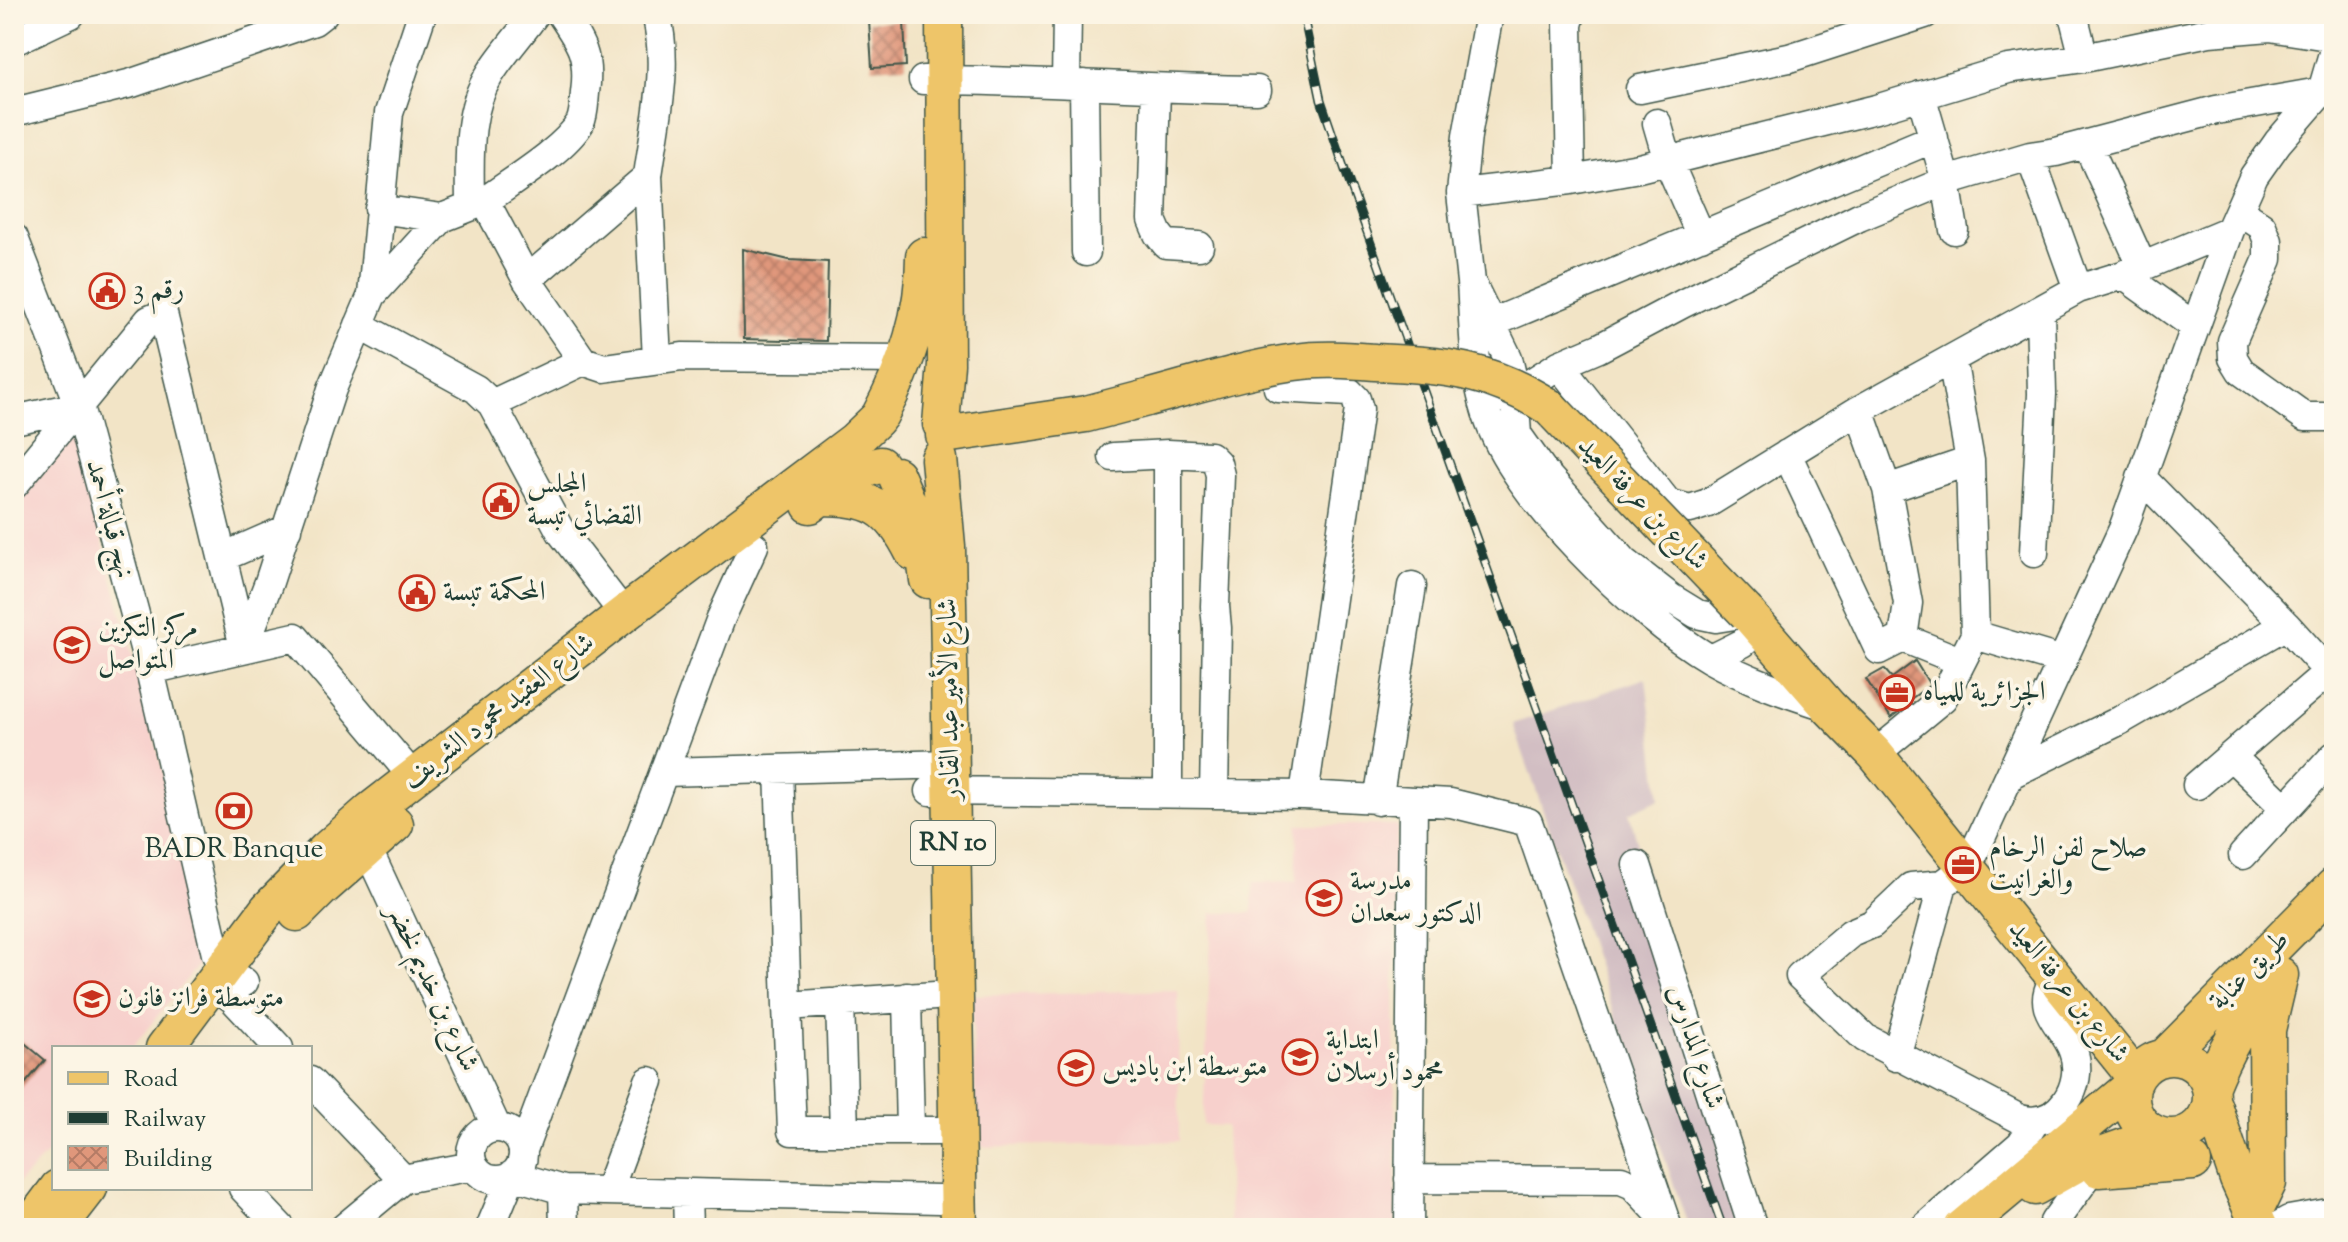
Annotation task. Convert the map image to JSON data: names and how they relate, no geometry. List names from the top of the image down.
{
  "streets": {
    "main road": [
      "شارع بن عرفة العيد",
      "شارع الأمير عبد القادر",
      "شارع العقيد محمود الشريف",
      "RN 10",
      "طريق عنابة"
    ],
    "street": ["نهج قبالة أحمد", "شارع بن خديم لخضر", "شارع المدارس"]
  },
  "crossings": [
    ["شارع بن عرفة العيد", "شارع الأمير عبد القادر"],
    ["شارع بن عرفة العيد", "شارع العقيد محمود الشريف"],
    ["شارع بن عرفة العيد", "طريق عنابة"],
    ["نهج قبالة أحمد", "شارع العقيد محمود الشريف"],
    ["شارع الأمير عبد القادر", "شارع العقيد محمود الشريف"],
    ["شارع العقيد محمود الشريف", "شارع بن خديم لخضر"]
  ],
  "places": {
    "public building": ["رقم 3", "المجلس القضائي تبسة", "المحكمة تبسة"],
    "school or university": [
      "مركز التكزين المتواصل",
      "مدرسة الدكتور سعدان",
      "متوسطة فرانز فانون",
      "ابتداية محمود أرسلان",
      "متوسطة ابن باديس"
    ],
    "office": ["الجزائرية للمياه", "صلاح لفن الرخام والغرانيت"],
    "bank": ["BADR Banque"]
  },
  "legend": ["Road", "Railway", "Building"]
}
